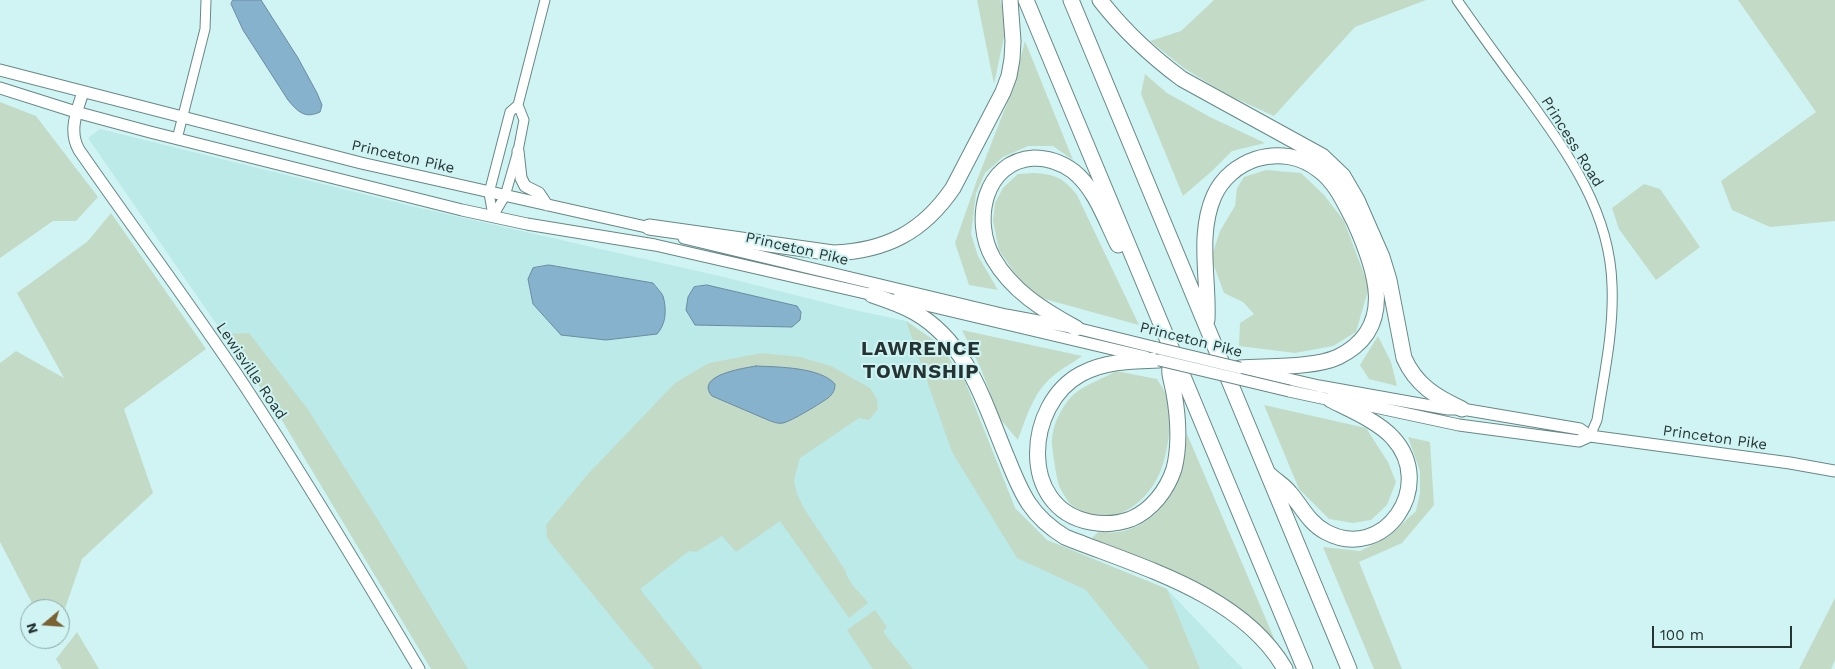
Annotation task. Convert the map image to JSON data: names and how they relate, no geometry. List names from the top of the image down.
{
  "streets": {
    "main road": ["Princeton Pike", "Lewisville Road"],
    "street": ["Princess Road"]
  },
  "crossings": [
    ["Princess Road", "Princeton Pike"],
    ["Princeton Pike", "Lewisville Road"]
  ],
  "districts": ["LAWRENCE TOWNSHIP"],
  "scale_bar": "100 m",
  "north": "left"
}
